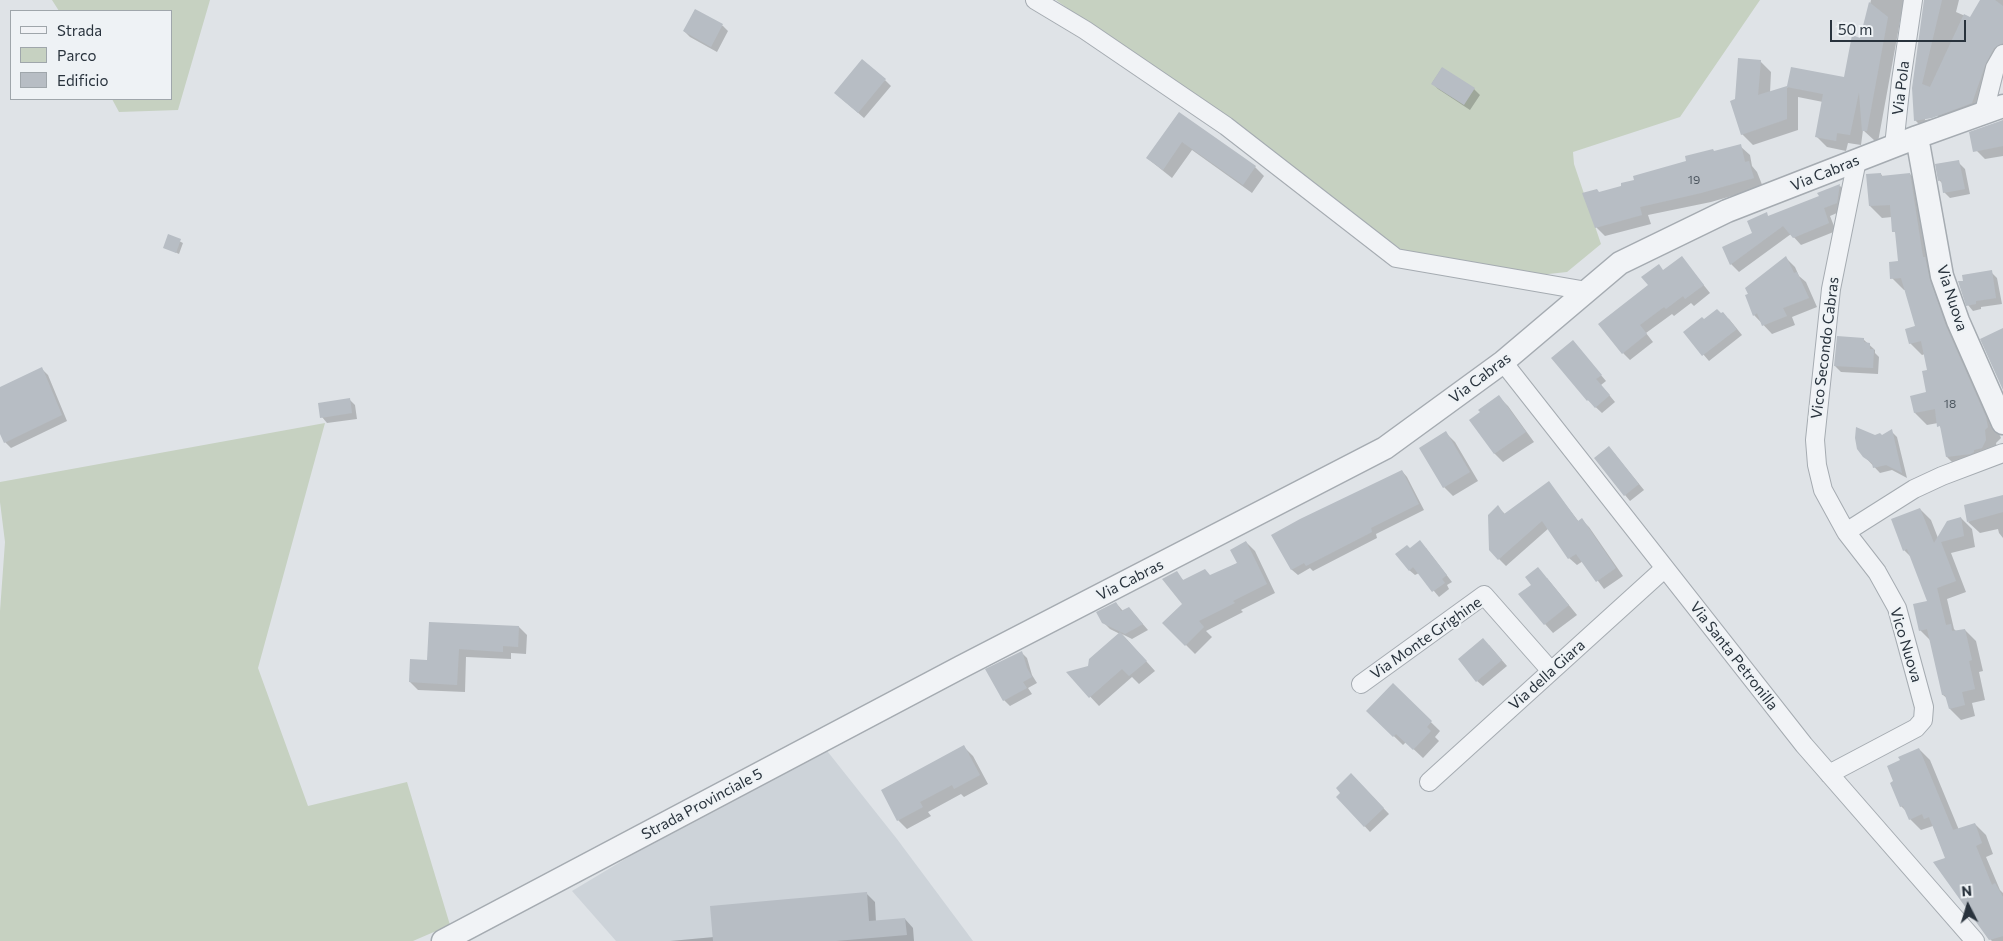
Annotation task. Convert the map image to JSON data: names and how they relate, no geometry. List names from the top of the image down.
{
  "streets": {
    "street": [
      "Via Pola",
      "Via Cabras",
      "Via Nuova",
      "Vico Secondo Cabras",
      "Via Monte Grighine",
      "Vico Nuova",
      "Via Santa Petronilla",
      "Via della Giara",
      "Strada Provinciale 5"
    ]
  },
  "crossings": [
    ["Via Pola", "Via Cabras"],
    ["Via Cabras", "Via Nuova"],
    ["Via Cabras", "Vico Secondo Cabras"],
    ["Via Cabras", "Via Santa Petronilla"],
    ["Via Cabras", "Strada Provinciale 5"],
    ["Vico Secondo Cabras", "Vico Nuova"],
    ["Via Monte Grighine", "Via della Giara"],
    ["Vico Nuova", "Via Santa Petronilla"],
    ["Via Santa Petronilla", "Via della Giara"]
  ],
  "house_numbers": ["19", "18"],
  "legend": ["Strada", "Parco", "Edificio"],
  "scale_bar": "50 m",
  "north": "top"
}
